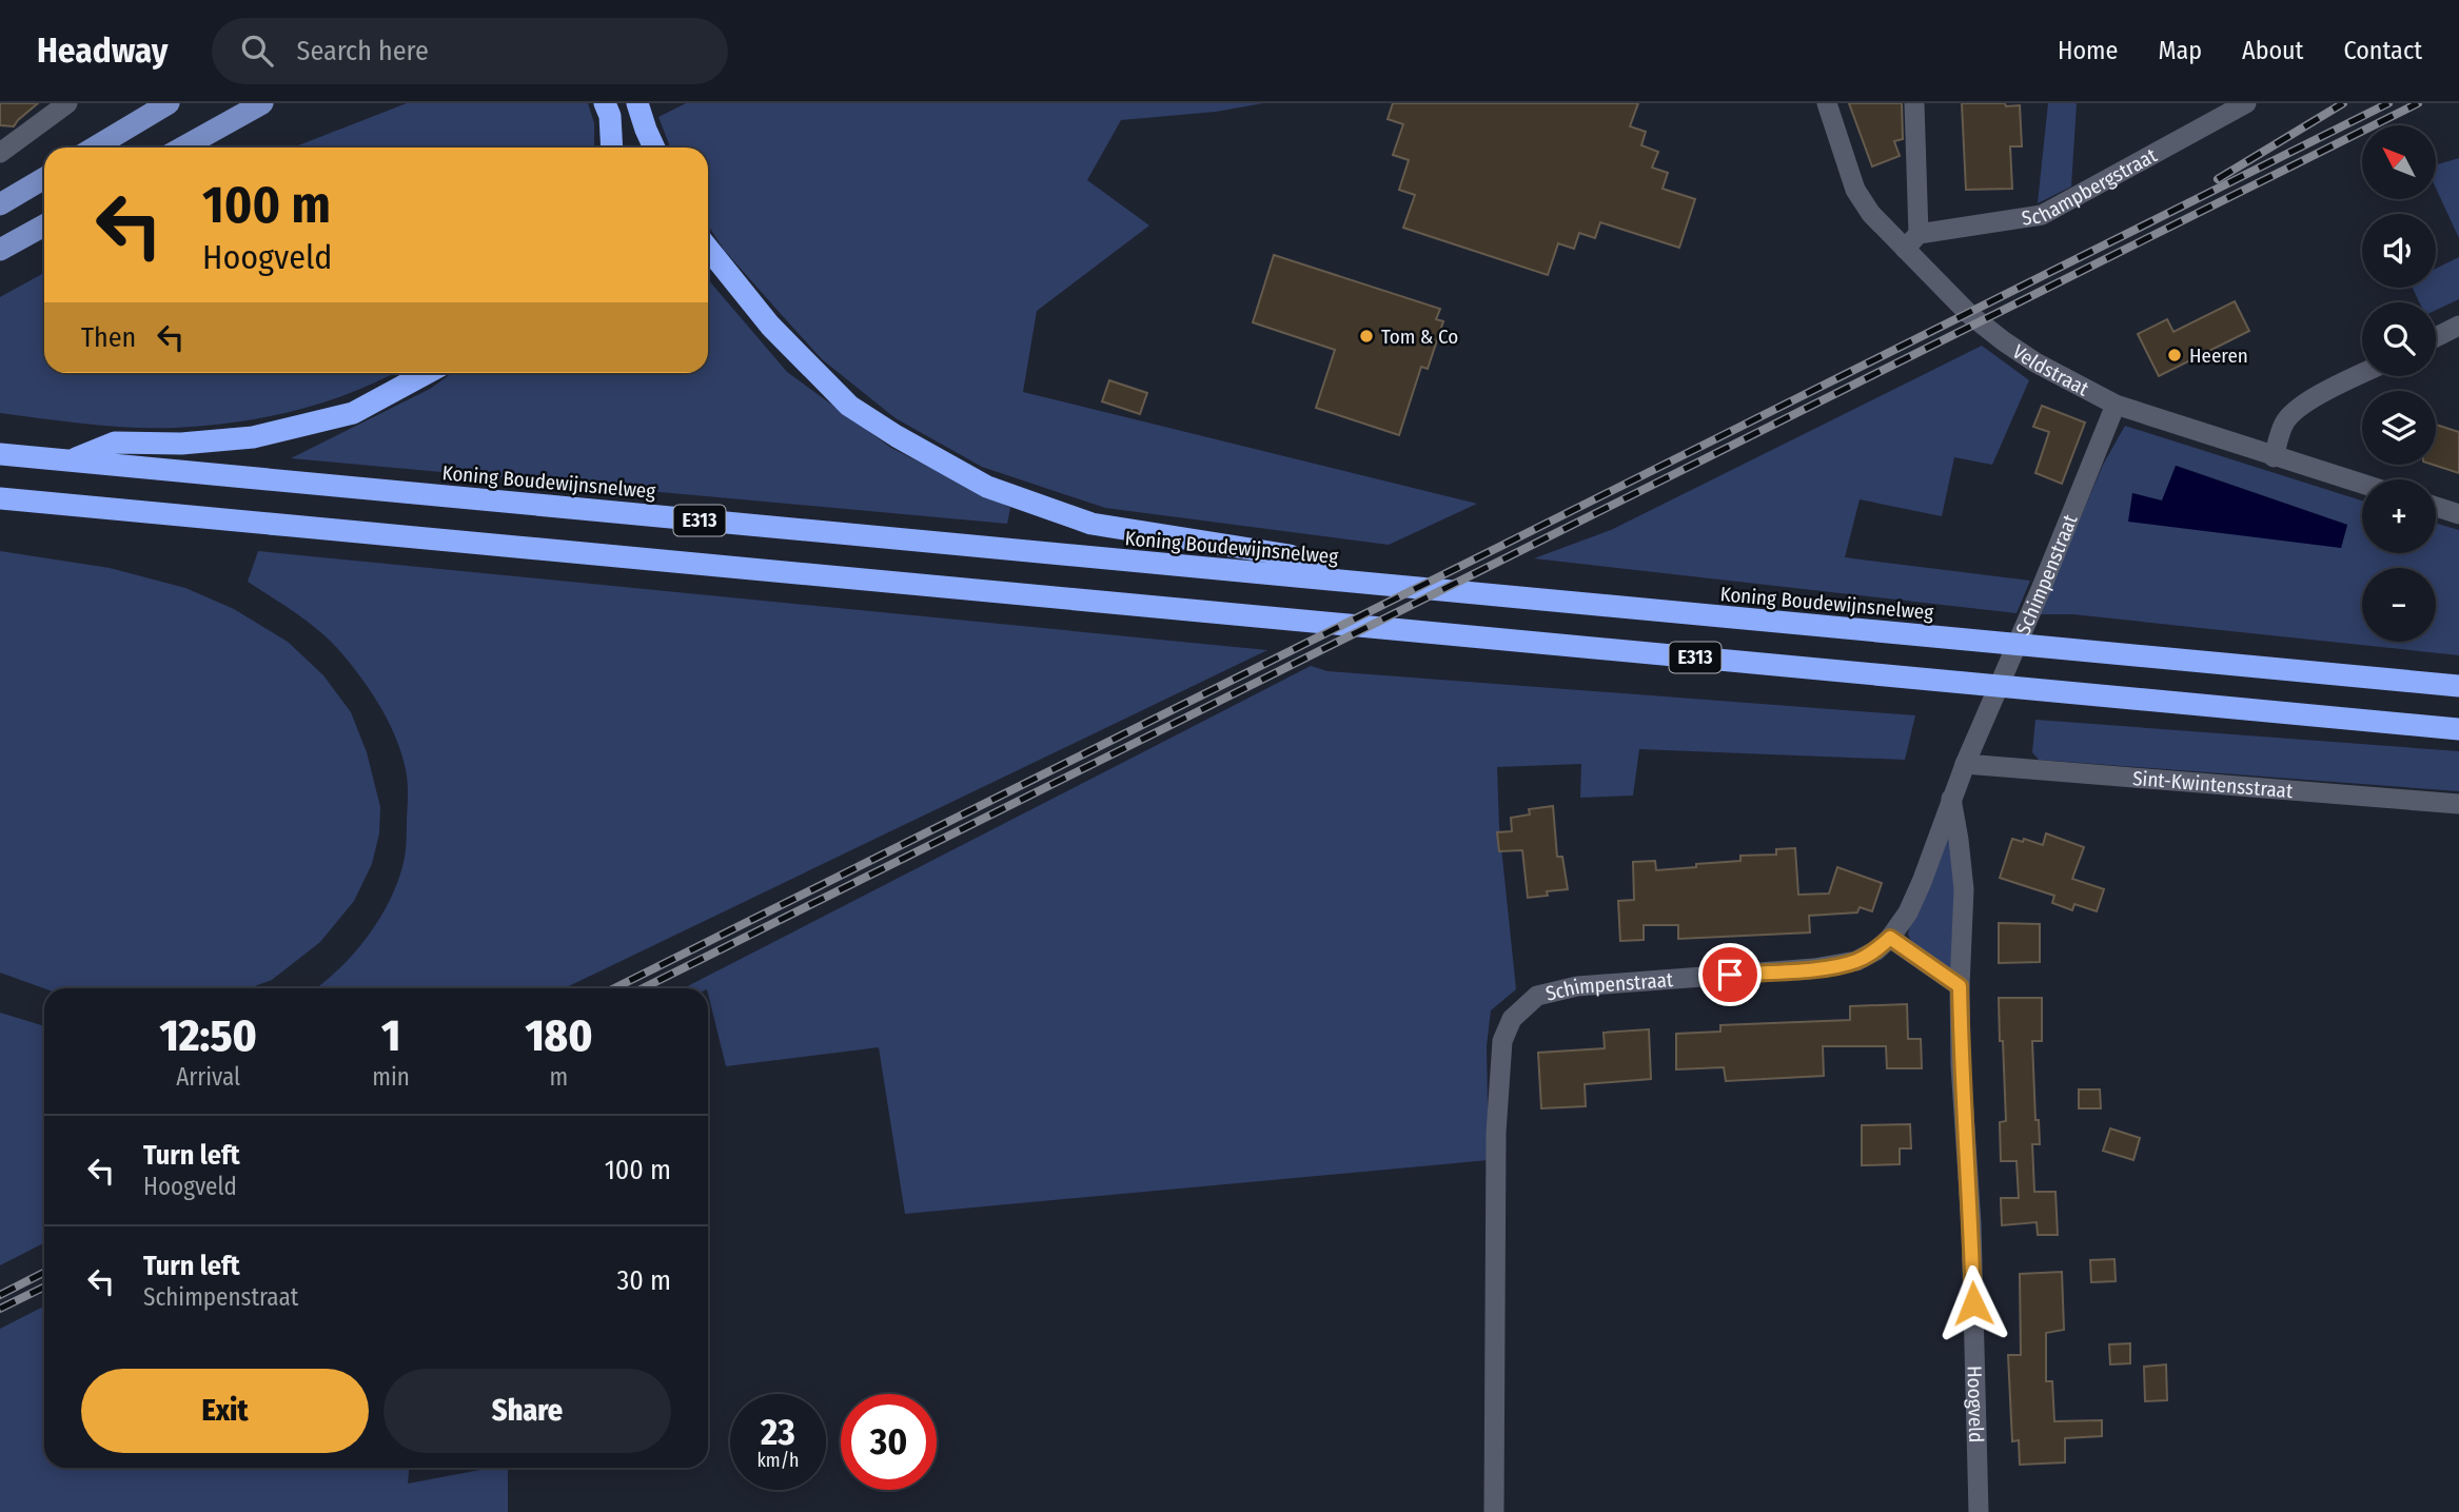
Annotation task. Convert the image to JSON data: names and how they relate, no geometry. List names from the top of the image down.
{
  "streets": {
    "highway": ["Koning Boudewijnsnelweg", "E313"],
    "street": [
      "Schampbergstraat",
      "Veldstraat",
      "Schimpenstraat",
      "Sint-Kwintensstraat",
      "Hoogveld"
    ]
  },
  "crossings": [
    ["Schampbergstraat", "Veldstraat"],
    ["Veldstraat", "Schimpenstraat"],
    ["Schimpenstraat", "Sint-Kwintensstraat"],
    ["Schimpenstraat", "Hoogveld"]
  ],
  "places": ["Tom & Co", "Heeren"],
  "north": "top left",
  "page": {
    "header": "Headway",
    "search": "Search here",
    "nav": [
      "Home",
      "Map",
      "About",
      "Contact"
    ],
    "map_buttons": ["+", "−"],
    "turn": ["100 m", "Hoogveld"],
    "then": "Then",
    "eta": [
      "12:50",
      "Arrival",
      "1",
      "min",
      "180",
      "m"
    ],
    "list": [
      {
        "name": "Turn left",
        "note": "Hoogveld",
        "value": "100 m"
      },
      {
        "name": "Turn left",
        "note": "Schimpenstraat",
        "value": "30 m"
      }
    ],
    "buttons": ["Exit", "Share"],
    "speed": "23 km/h",
    "limit": "30"
  }
}
